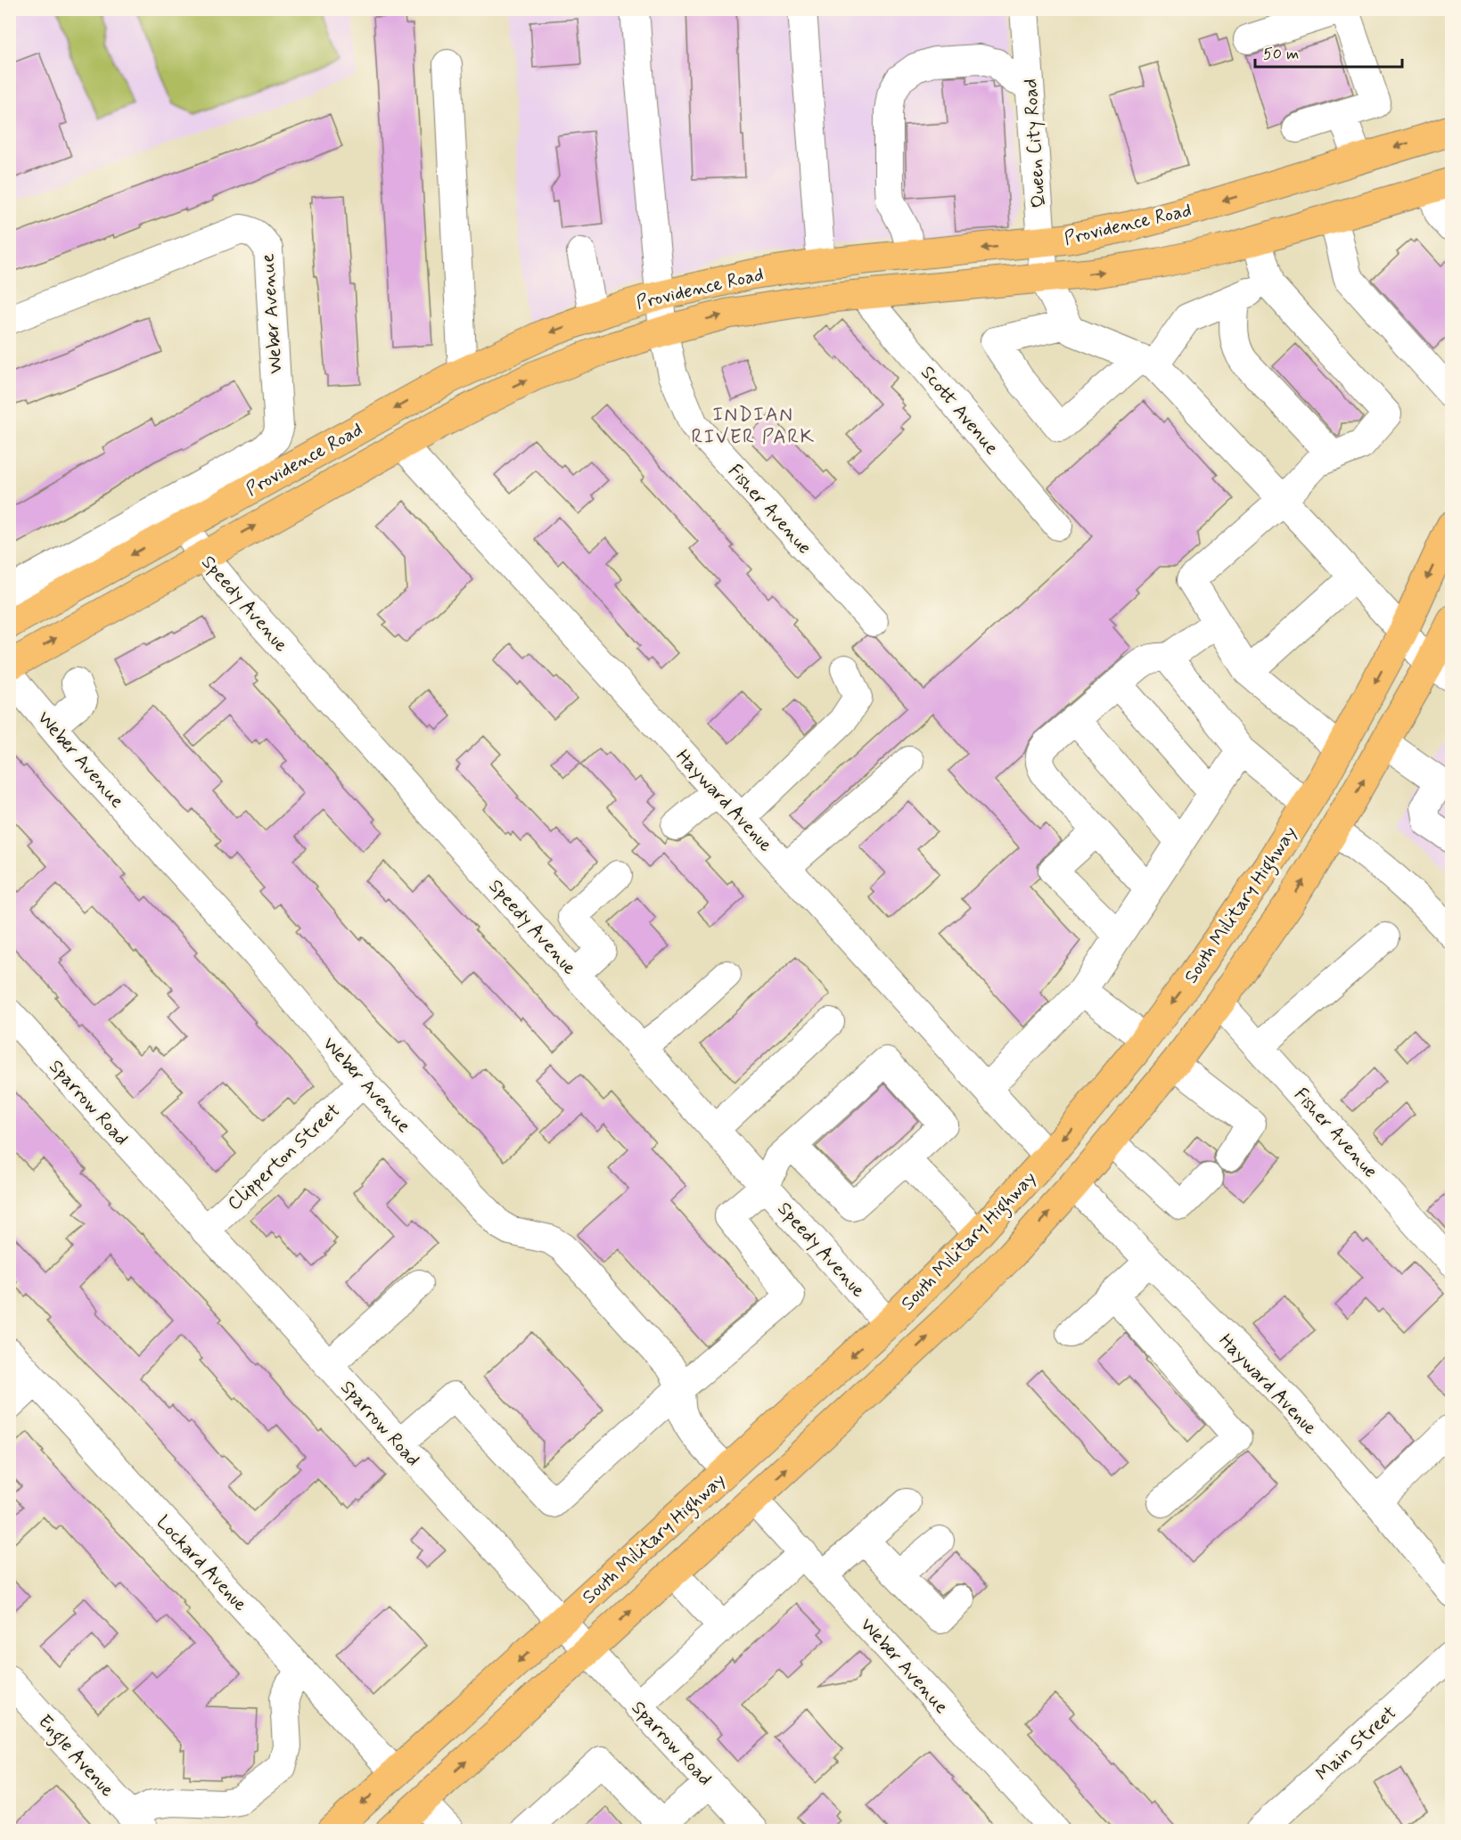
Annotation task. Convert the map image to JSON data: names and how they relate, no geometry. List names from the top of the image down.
{
  "streets": {
    "main road": ["Providence Road", "South Military Highway"],
    "street": [
      "Queen City Road",
      "Weber Avenue",
      "Scott Avenue",
      "Fisher Avenue",
      "Speedy Avenue",
      "Hayward Avenue",
      "Sparrow Road",
      "Clipperton Street",
      "Lockard Avenue",
      "Main Street",
      "Engle Avenue"
    ]
  },
  "crossings": [
    ["Queen City Road", "Providence Road"],
    ["Providence Road", "Weber Avenue"],
    ["Providence Road", "Scott Avenue"],
    ["Providence Road", "Fisher Avenue"],
    ["Providence Road", "Speedy Avenue"],
    ["Providence Road", "Hayward Avenue"],
    ["Weber Avenue", "Speedy Avenue"],
    ["Weber Avenue", "South Military Highway"],
    ["Weber Avenue", "Clipperton Street"],
    ["Fisher Avenue", "South Military Highway"],
    ["Speedy Avenue", "South Military Highway"],
    ["Hayward Avenue", "South Military Highway"],
    ["South Military Highway", "Sparrow Road"],
    ["South Military Highway", "Lockard Avenue"],
    ["Sparrow Road", "Clipperton Street"]
  ],
  "districts": ["INDIAN RIVER PARK"],
  "scale_bar": "50 m"
}
